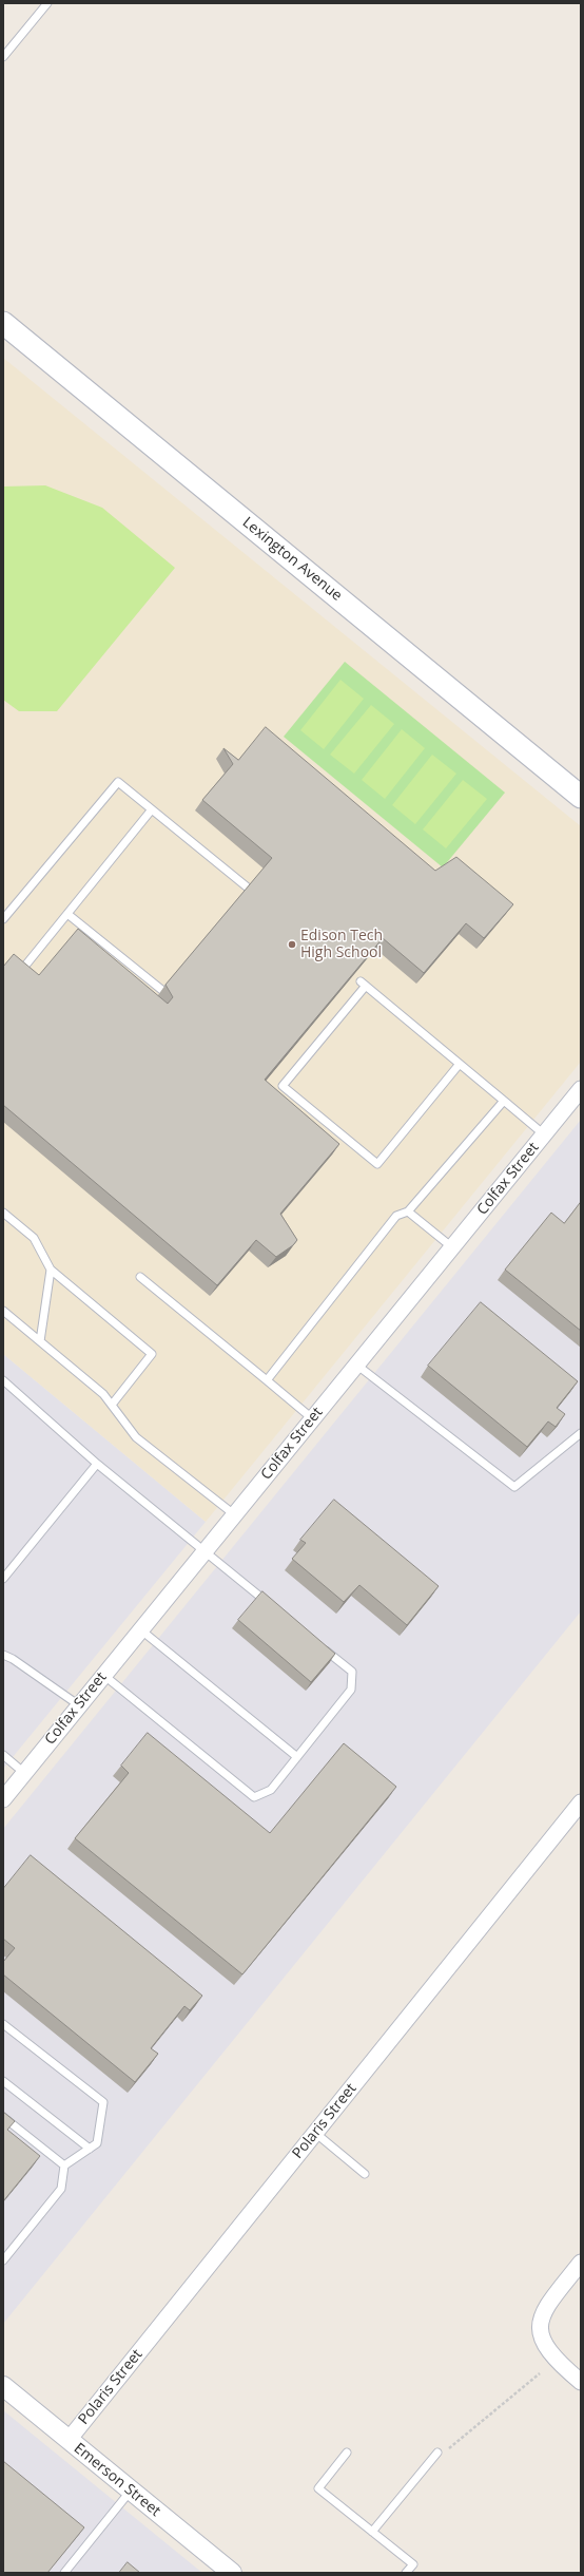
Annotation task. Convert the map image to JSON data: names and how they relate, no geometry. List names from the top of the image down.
{
  "streets": {
    "main road": ["Lexington Avenue"],
    "street": ["Colfax Street", "Polaris Street", "Emerson Street"]
  },
  "crossings": [
    ["Polaris Street", "Emerson Street"]
  ],
  "places": ["Edison Tech High School"]
}
